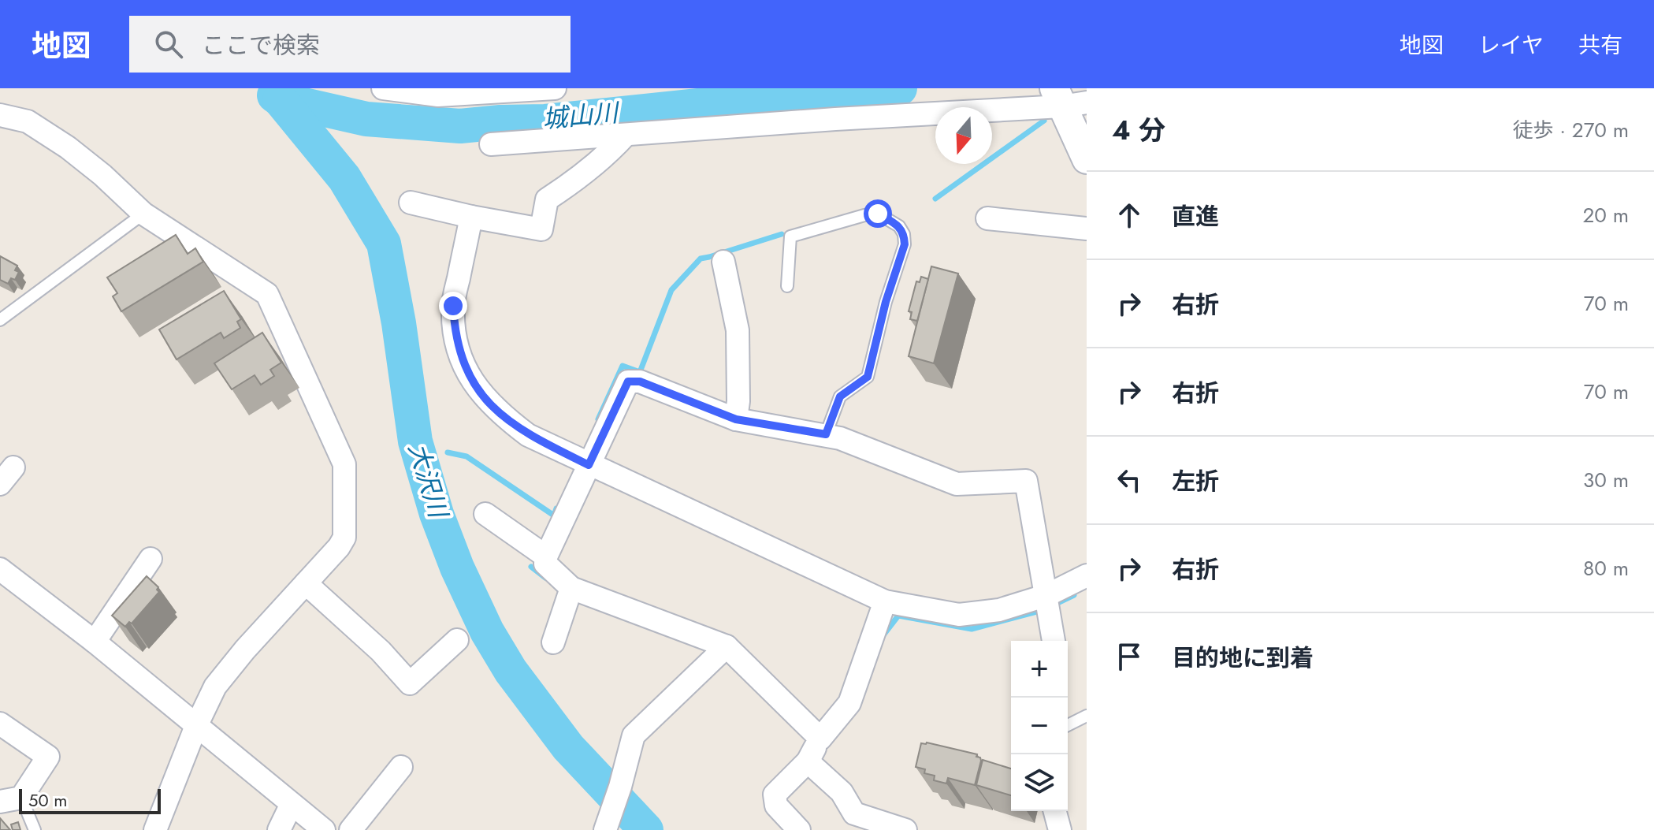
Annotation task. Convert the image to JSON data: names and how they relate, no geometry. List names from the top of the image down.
{
  "water": ["城山川", "大沢川"],
  "scale_bar": "50 m",
  "north": "bottom",
  "page": {
    "header": "地図",
    "search": "ここで検索",
    "nav": ["地図", "レイヤ", "共有"],
    "heading": ["4 分", "徒歩 · 270 m"],
    "list": [
      ["直進", "20 m"],
      ["右折", "70 m"],
      ["右折", "70 m"],
      ["左折", "30 m"],
      ["右折", "80 m"],
      "目的地に到着"
    ],
    "map_buttons": ["+", "−"],
    "scale": "50 m"
  }
}
